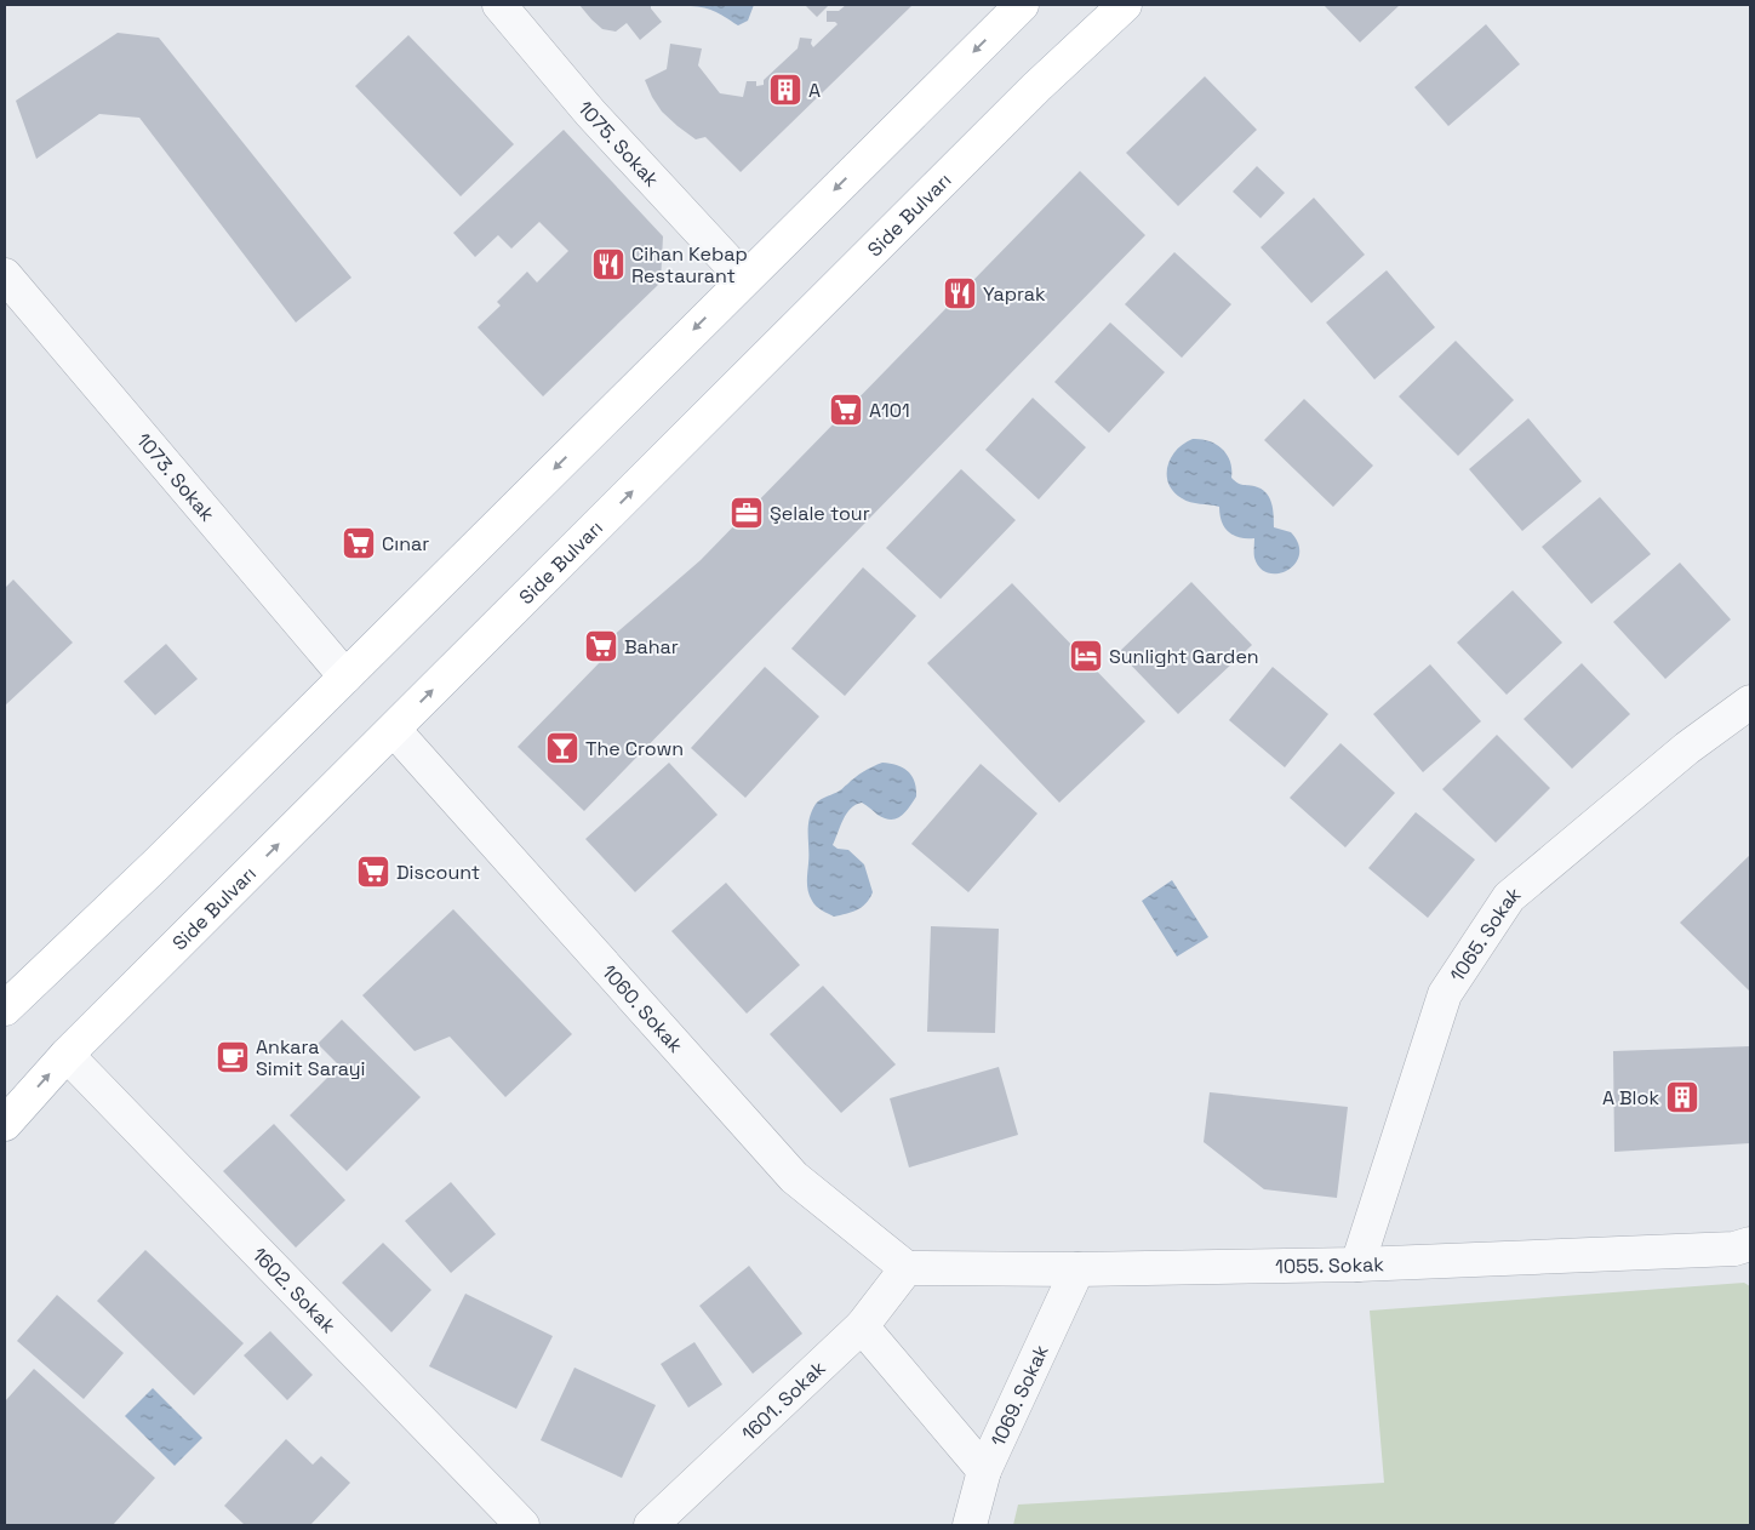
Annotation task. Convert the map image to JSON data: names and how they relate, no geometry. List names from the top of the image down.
{
  "streets": {
    "main road": ["Side Bulvarı"],
    "street": [
      "1075. Sokak",
      "1073. Sokak",
      "1065. Sokak",
      "1060. Sokak",
      "1055. Sokak",
      "1602. Sokak",
      "1069. Sokak",
      "1601. Sokak"
    ]
  },
  "crossings": [
    ["Side Bulvarı", "1060. Sokak"],
    ["Side Bulvarı", "1602. Sokak"],
    ["1065. Sokak", "1055. Sokak"],
    ["1060. Sokak", "1055. Sokak"],
    ["1060. Sokak", "1601. Sokak"],
    ["1055. Sokak", "1069. Sokak"],
    ["1055. Sokak", "1601. Sokak"]
  ],
  "places": {
    "building": ["A", "A Blok"],
    "restaurant": ["Cihan Kebap Restaurant", "Yaprak"],
    "supermarket": [
      "A101",
      "Cınar",
      "Bahar",
      "Discount"
    ],
    "office": ["Şelale tour"],
    "hotel": ["Sunlight Garden"],
    "bar": ["The Crown"],
    "cafe": ["Ankara Simit Sarayi"]
  }
}
